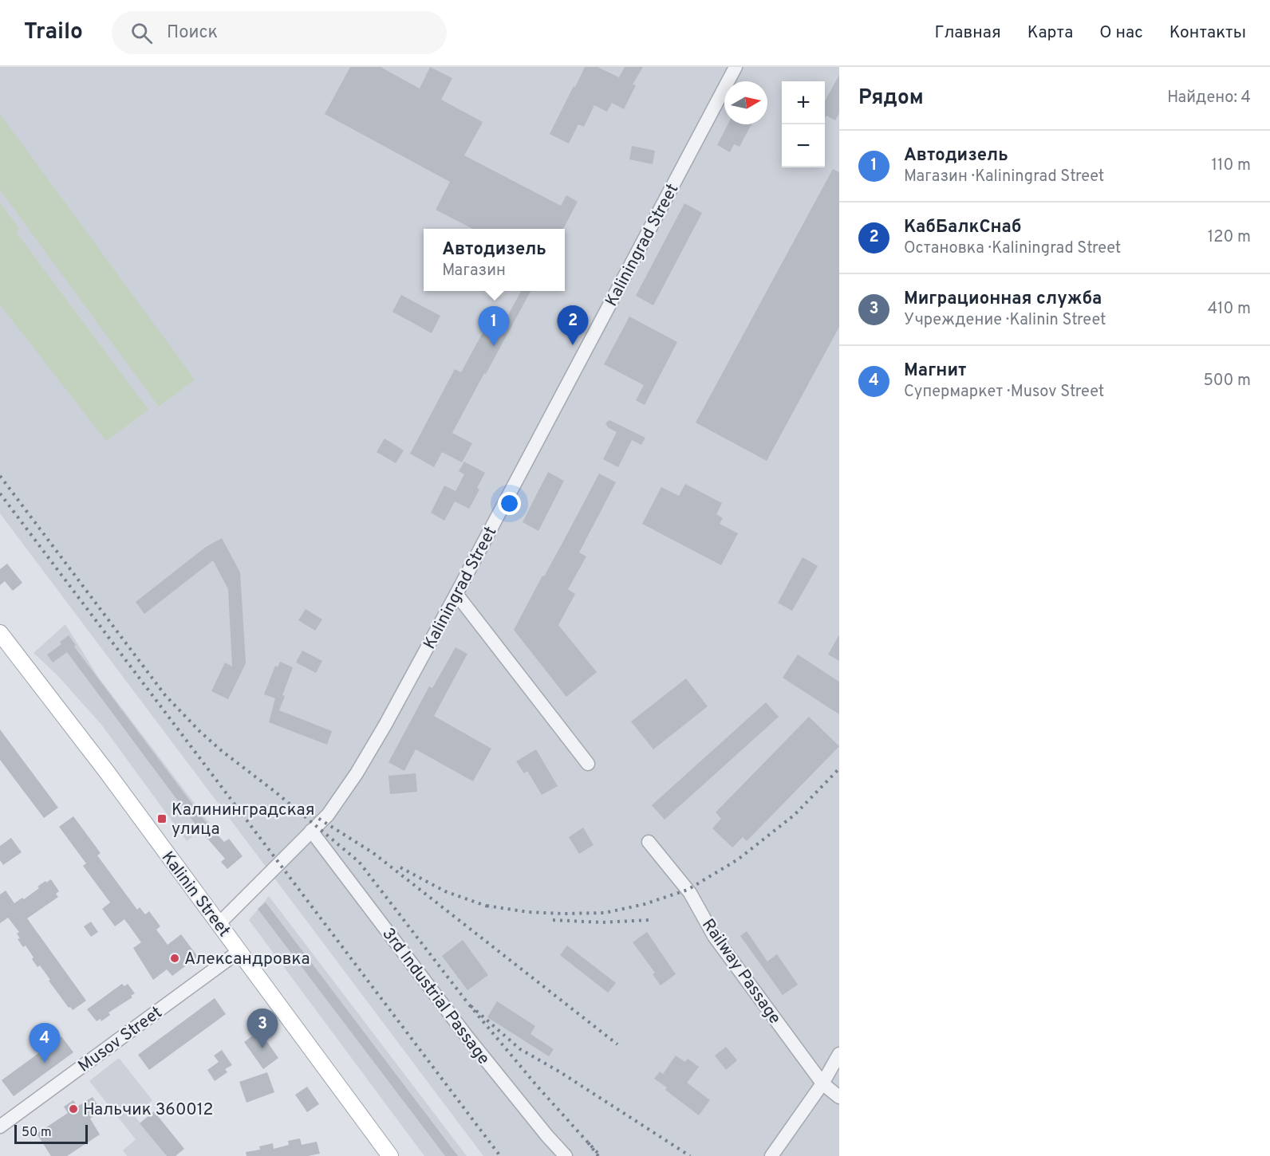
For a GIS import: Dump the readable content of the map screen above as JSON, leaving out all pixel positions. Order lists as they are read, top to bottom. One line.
{"streets":{"main road":["Kalinin Street"],"street":["Kaliningrad Street","Railway Passage","3rd Industrial Passage","Musov Street"]},"crossings":[["Kaliningrad Street","Kalinin Street"],["Kaliningrad Street","3rd Industrial Passage"],["Kalinin Street","Musov Street"]],"places":{"transit":["Калининградская улица"],"other":["Александровка","Нальчик 360012"]},"scale_bar":"50 m","north":"right","page":{"header":"Trailo","search":"Поиск","nav":["Главная","Карта","О нас","Контакты"],"heading":["Рядом","Найдено: 4"],"map_buttons":["+","−"],"list":[{"mark":"1","name":"Автодизель","note":"Магазин · Kaliningrad Street","value":"110 m"},{"mark":"2","name":"КабБалкСнаб","note":"Остановка · Kaliningrad Street","value":"120 m"},{"mark":"3","name":"Миграционная служба","note":"Учреждение · Kalinin Street","value":"410 m"},{"mark":"4","name":"Магнит","note":"Супермаркет · Musov Street","value":"500 m"}],"popup":["Автодизель","Магазин"],"pins":["2","1","3","4"],"scale":"50 m"}}
